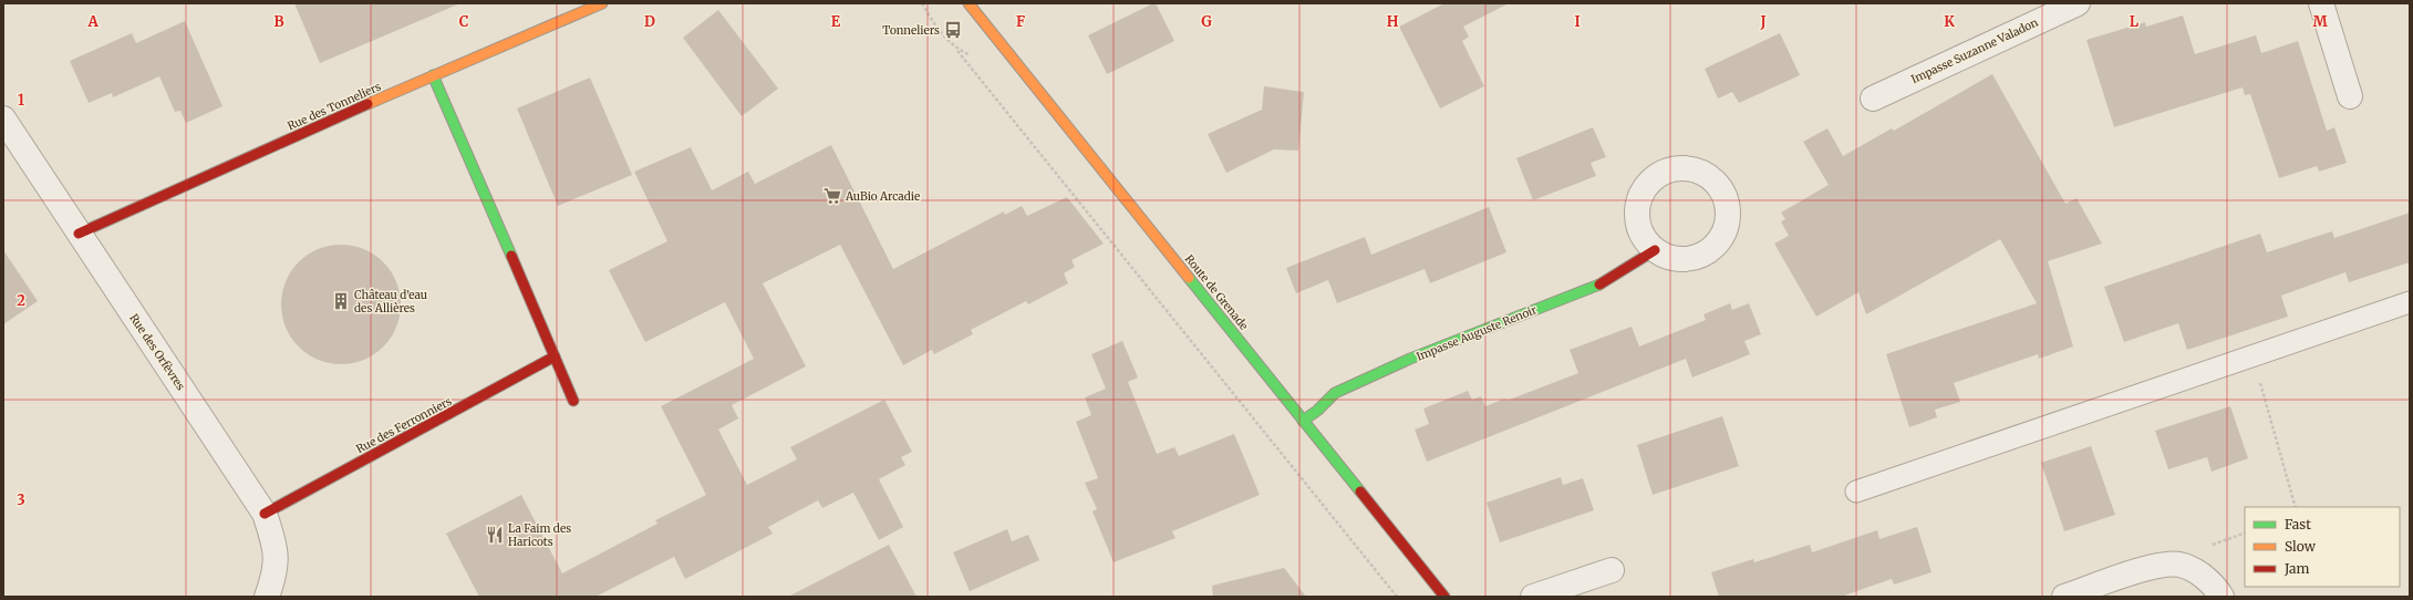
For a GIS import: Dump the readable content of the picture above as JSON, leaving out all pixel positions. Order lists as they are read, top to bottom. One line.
{"streets":{"street":["Impasse Suzanne Valadon","Rue des Tonneliers","Route de Grenade","Impasse Auguste Renoir","Rue des Orfèvres","Rue des Ferronniers"]},"crossings":[["Rue des Tonneliers","Rue des Orfèvres"],["Route de Grenade","Impasse Auguste Renoir"],["Rue des Orfèvres","Rue des Ferronniers"]],"places":{"bus stop":["Tonneliers"],"supermarket":["AuBio Arcadie"],"building":["Château d’eau des Allières"],"restaurant":["La Faim des Haricots"]},"legend":["Fast","Slow","Jam"],"grid":{"columns":["A","B","C","D","E","F","G","H","I","J","K","L","M"],"rows":["1","2","3"]}}
